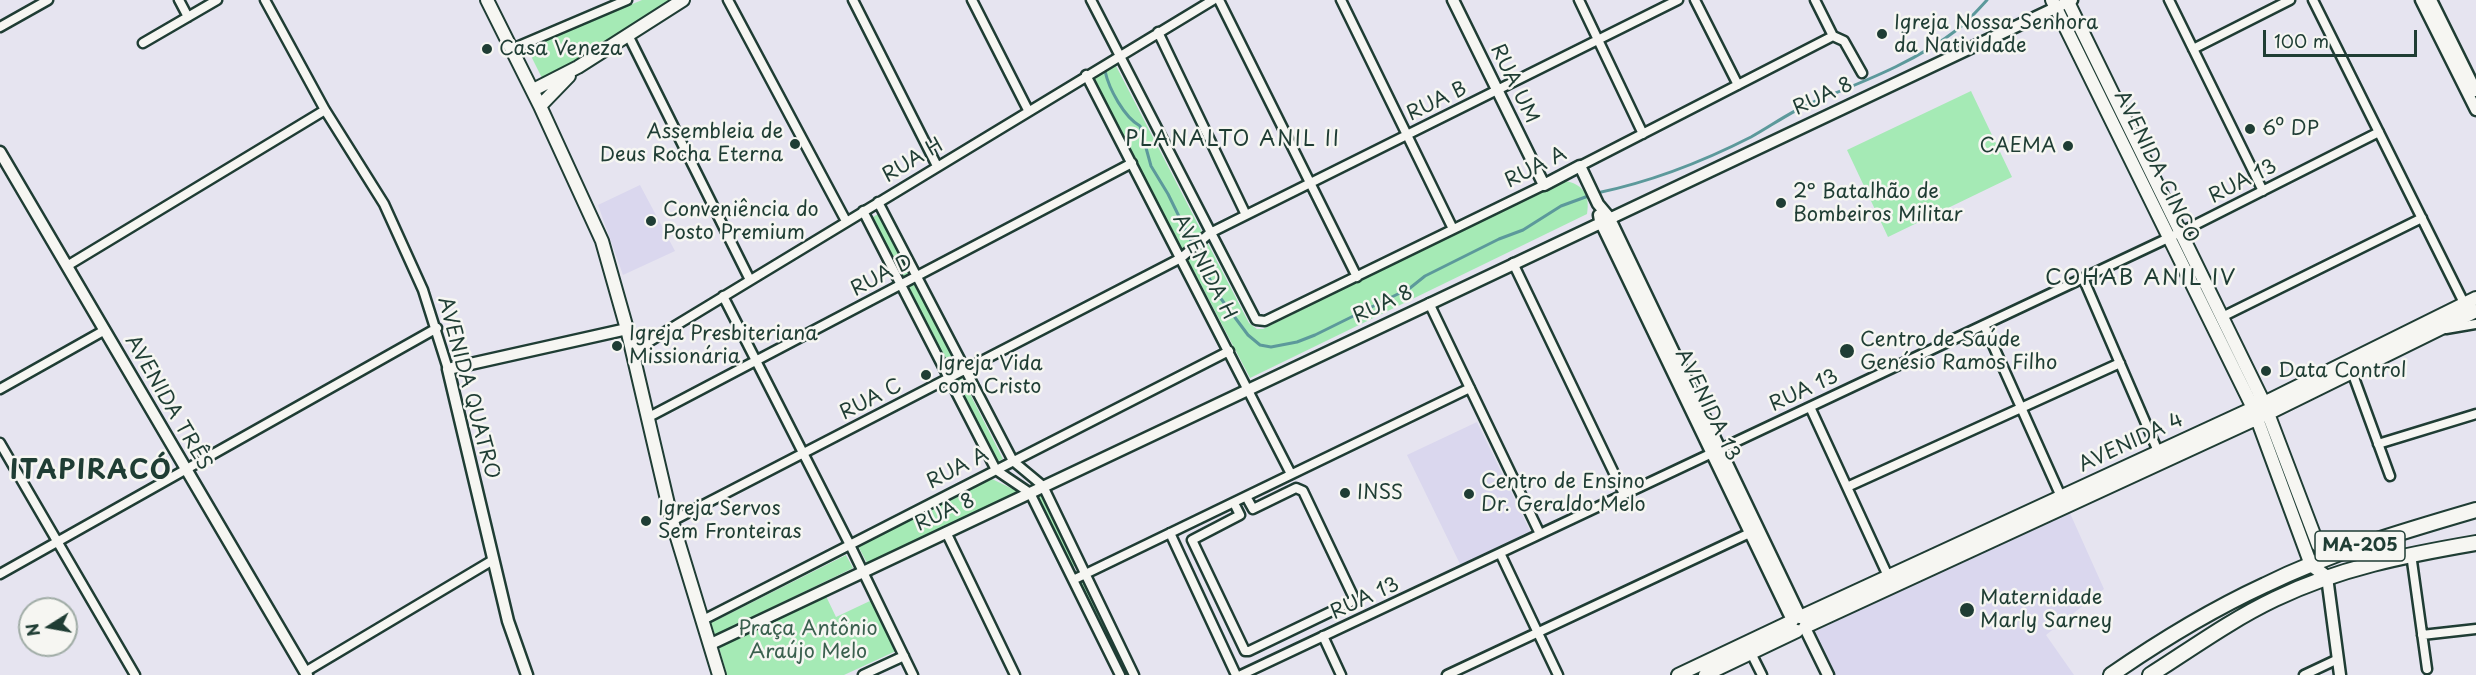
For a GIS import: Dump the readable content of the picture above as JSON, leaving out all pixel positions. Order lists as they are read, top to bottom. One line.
{"streets":{"main road":["AVENIDA CINCO","AVENIDA 4","MA-205"],"street":["RUA UM","RUA 8","RUA B","RUA H","RUA A","RUA 13","AVENIDA H","RUA D","AVENIDA QUATRO","RUA C","AVENIDA TRÊS","AVENIDA 13"]},"crossings":[["RUA UM","RUA B"],["RUA UM","RUA A"],["RUA 8","AVENIDA CINCO"],["RUA 8","AVENIDA H"],["RUA 8","AVENIDA 13"],["RUA B","RUA A"],["RUA B","RUA C"],["RUA H","AVENIDA H"],["AVENIDA CINCO","RUA 13"],["AVENIDA CINCO","AVENIDA 4"],["AVENIDA CINCO","MA-205"],["RUA A","AVENIDA H"],["RUA A","AVENIDA 13"],["RUA 13","AVENIDA 13"],["AVENIDA H","RUA D"],["AVENIDA H","RUA C"],["AVENIDA QUATRO","AVENIDA TRÊS"],["AVENIDA 13","AVENIDA 4"]],"districts":["PLANALTO ANIL II","COHAB ANIL IV","ITAPIRACÓ"],"parks":["Praça Antônio Araújo Melo"],"places":["Igreja Nossa Senhora da Natividade","Casa Veneza","6º DP","Assembleia de Deus Rocha Eterna","CAEMA","2° Batalhão de Bombeiros Militar","Conveniência do Posto Premium","Igreja Presbiteriana Missionária","Centro de Saúde Genésio Ramos Filho","Data Control","Igreja Vida com Cristo","INSS","Centro de Ensino Dr. Geraldo Melo","Igreja Servos Sem Fronteiras","Maternidade Marly Sarney"],"scale_bar":"100 m","north":"left"}
